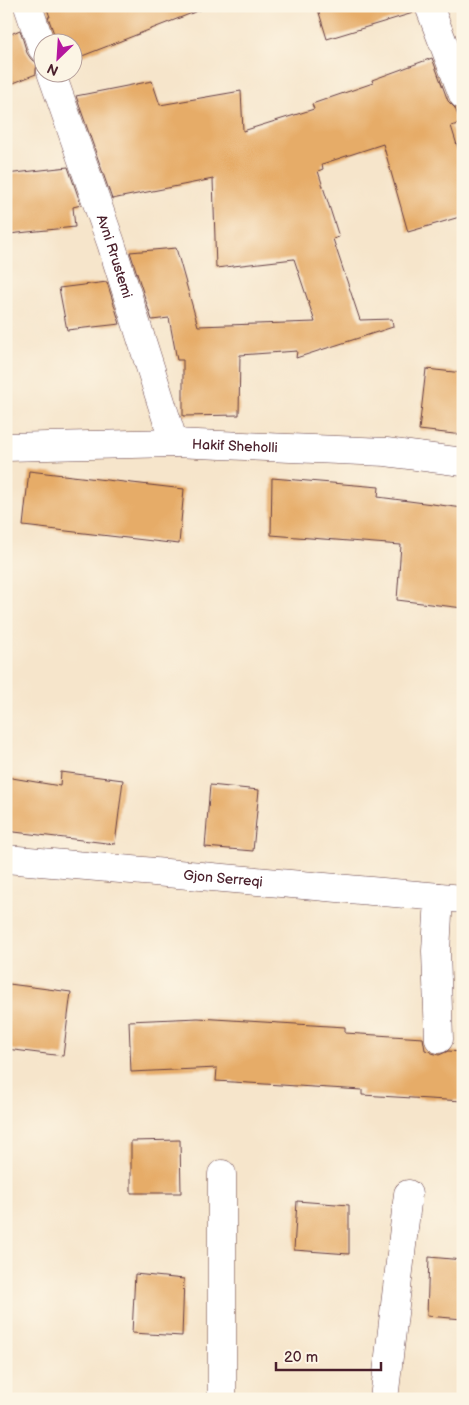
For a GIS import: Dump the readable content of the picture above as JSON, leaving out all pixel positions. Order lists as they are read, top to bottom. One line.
{"streets":{"street":["Avni Rrustemi","Hakif Sheholli","Gjon Serreqi"]},"crossings":[["Avni Rrustemi","Hakif Sheholli"]],"scale_bar":"20 m","north":"bottom left"}
